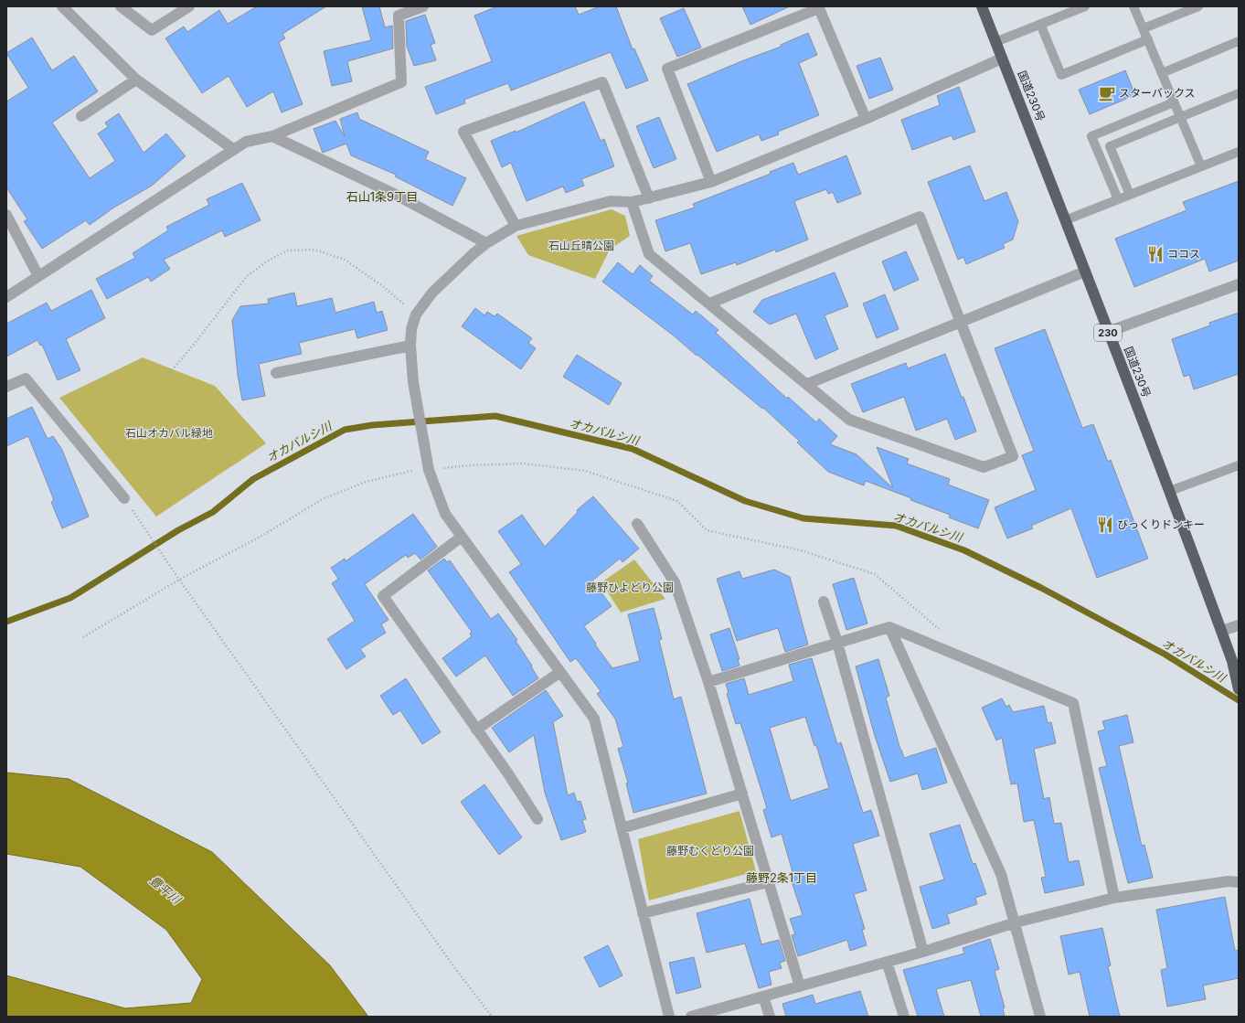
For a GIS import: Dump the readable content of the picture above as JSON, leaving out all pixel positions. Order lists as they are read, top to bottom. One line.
{"streets":{"highway":["国道230号","230"]},"districts":["石山1条9丁目","藤野2条1丁目"],"water":["オカバルシ川","豊平川"],"parks":["石山丘晴公園","石山オカバル緑地","藤野ひよどり公園","藤野むくどり公園"],"places":{"cafe":["スターバックス"],"restaurant":["ココス","びっくりドンキー"]}}
